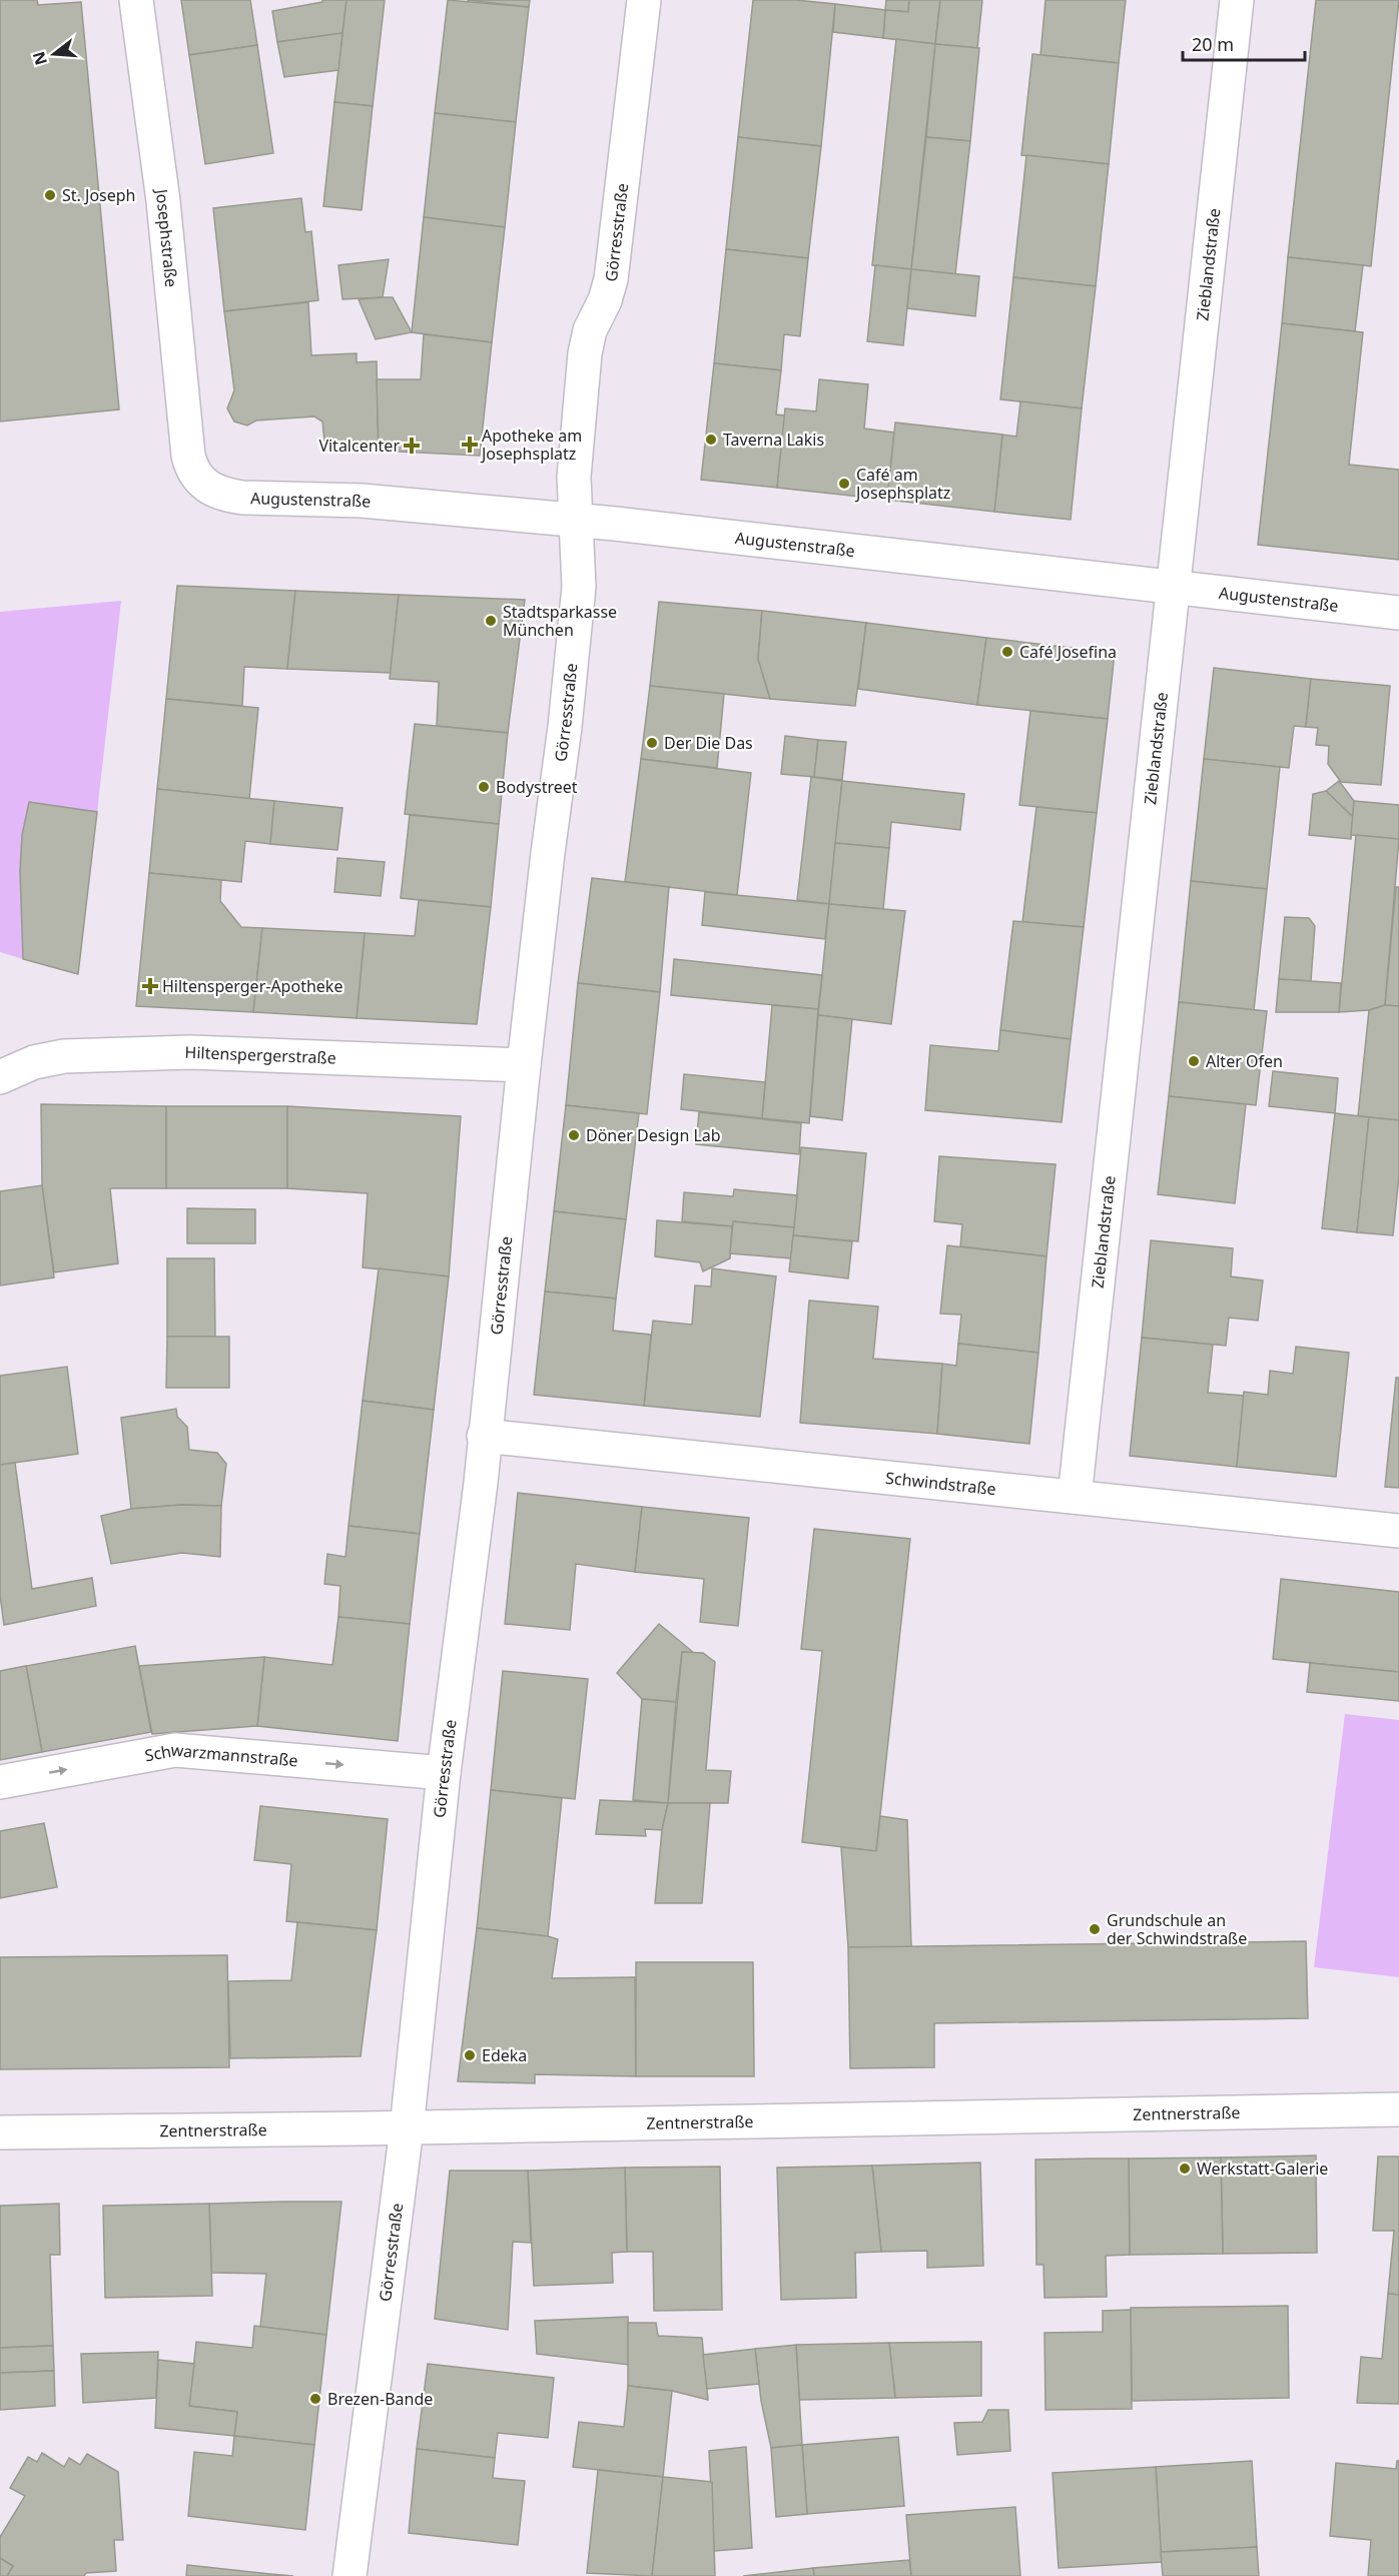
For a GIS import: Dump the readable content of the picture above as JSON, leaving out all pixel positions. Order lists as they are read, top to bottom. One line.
{"streets":{"street":["Görresstraße","Josephstraße","Zieblandstraße","Augustenstraße","Hiltenspergerstraße","Schwindstraße","Schwarzmannstraße","Zentnerstraße"]},"crossings":[["Görresstraße","Augustenstraße"],["Görresstraße","Hiltenspergerstraße"],["Görresstraße","Schwindstraße"],["Görresstraße","Schwarzmannstraße"],["Görresstraße","Zentnerstraße"],["Josephstraße","Augustenstraße"],["Zieblandstraße","Augustenstraße"],["Zieblandstraße","Schwindstraße"]],"one_way":["Schwarzmannstraße"],"places":{"other":["St. Joseph","Taverna Lakis","Café am Josephsplatz","Stadtsparkasse München","Café Josefina","Der Die Das","Bodystreet","Alter Ofen","Döner Design Lab","Grundschule an der Schwindstraße","Edeka","Werkstatt-Galerie","Brezen-Bande"],"health":["Apotheke am Josephsplatz","Vitalcenter","Hiltensperger-Apotheke"]},"scale_bar":"20 m","north":"left"}
